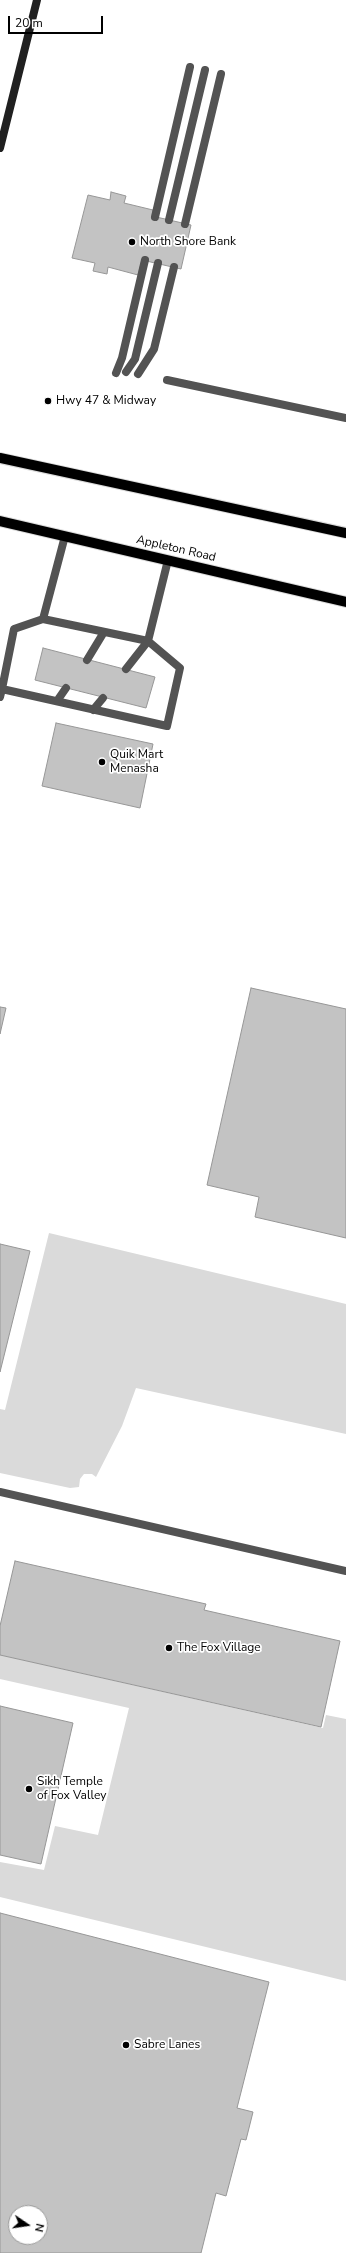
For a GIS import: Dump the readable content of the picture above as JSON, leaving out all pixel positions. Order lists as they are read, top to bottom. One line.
{"streets":{"main road":["Appleton Road"]},"places":["North Shore Bank","Hwy 47 & Midway","Quik Mart Menasha","The Fox Village","Sikh Temple of Fox Valley","Sabre Lanes"],"scale_bar":"20 m","north":"right"}
